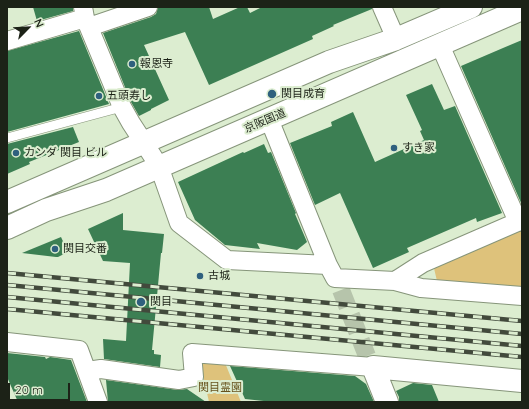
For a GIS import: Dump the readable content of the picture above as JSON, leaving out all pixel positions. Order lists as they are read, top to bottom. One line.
{"streets":{"main road":["京阪国道"]},"parks":["関目霊園"],"places":["報恩寺","関目成育","五頭寿し","すき家","カンダ 関目 ビル","関目交番","古城","関目"],"scale_bar":"20 m","north":"top right"}
